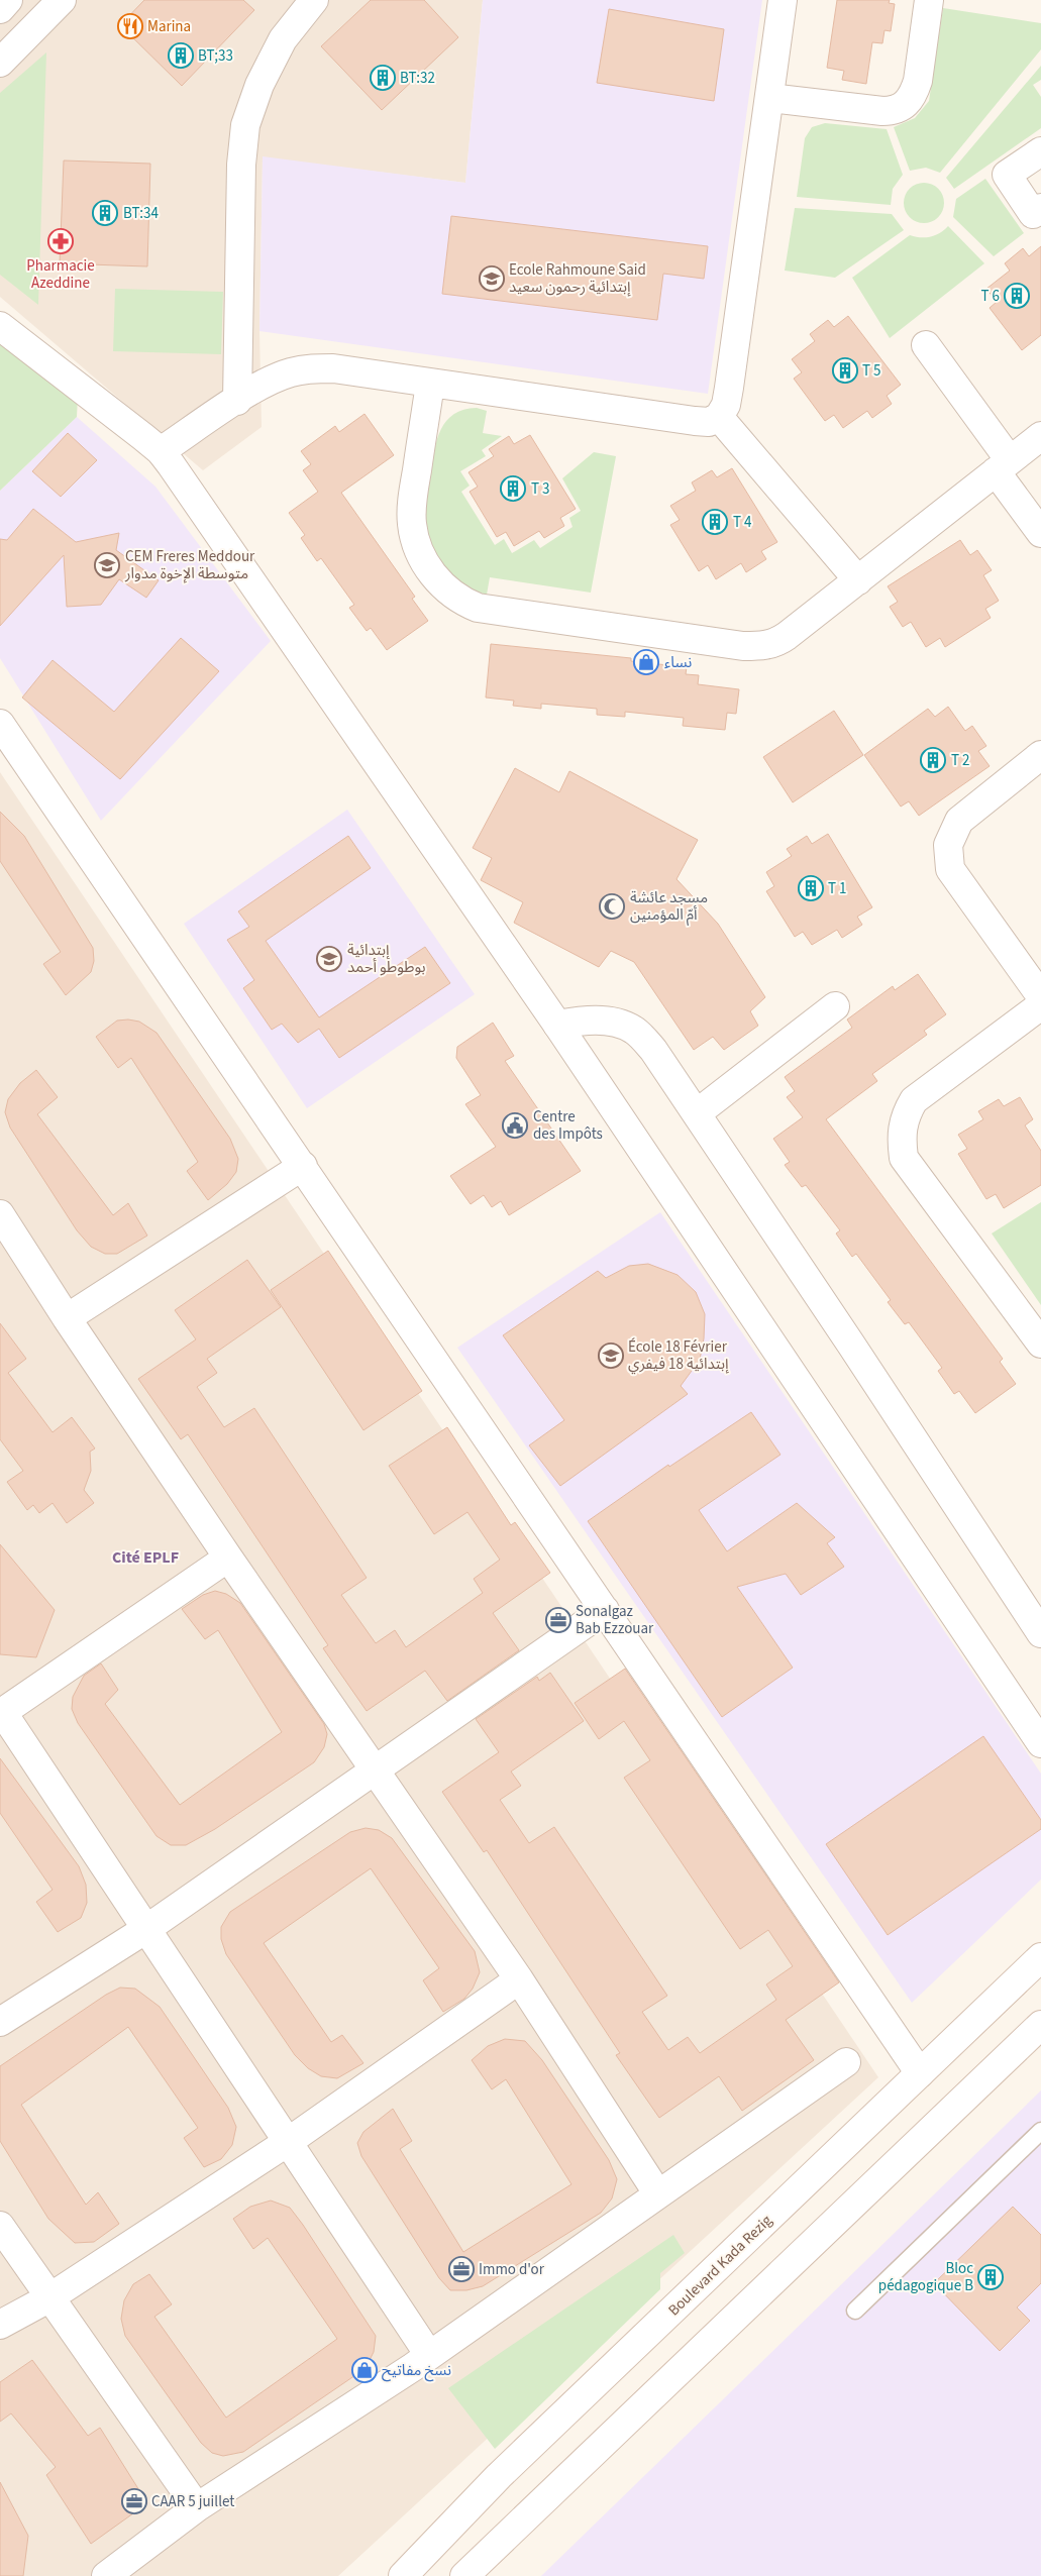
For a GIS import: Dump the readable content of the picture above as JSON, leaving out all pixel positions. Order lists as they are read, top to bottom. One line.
{"streets":{"street":["Boulevard Kada Rezig"]},"districts":["Cité EPLF"],"places":{"restaurant":["Marina"],"building":["BT;33","BT:32","BT:34","T 6","T 5","T 3","T 4","T 2","T 1","Bloc pédagogique B"],"pharmacy":["Pharmacie Azeddine"],"school or university":["Ecole Rahmoune Said إبتدائية رحمون سعيد","CEM Freres Meddour متوسطة الإخوة مدوار","إبتدائية بوطوطو أحمد","École 18 Février إبتدائية 18 فيفري"],"shop":["نساء","نسخ مفاتيح"],"mosque":["مسجد عائشة أمّ المؤمنين"],"public building":["Centre des Impôts"],"office":["Sonalgaz Bab Ezzouar","Immo d'or","CAAR 5 juillet"]}}
